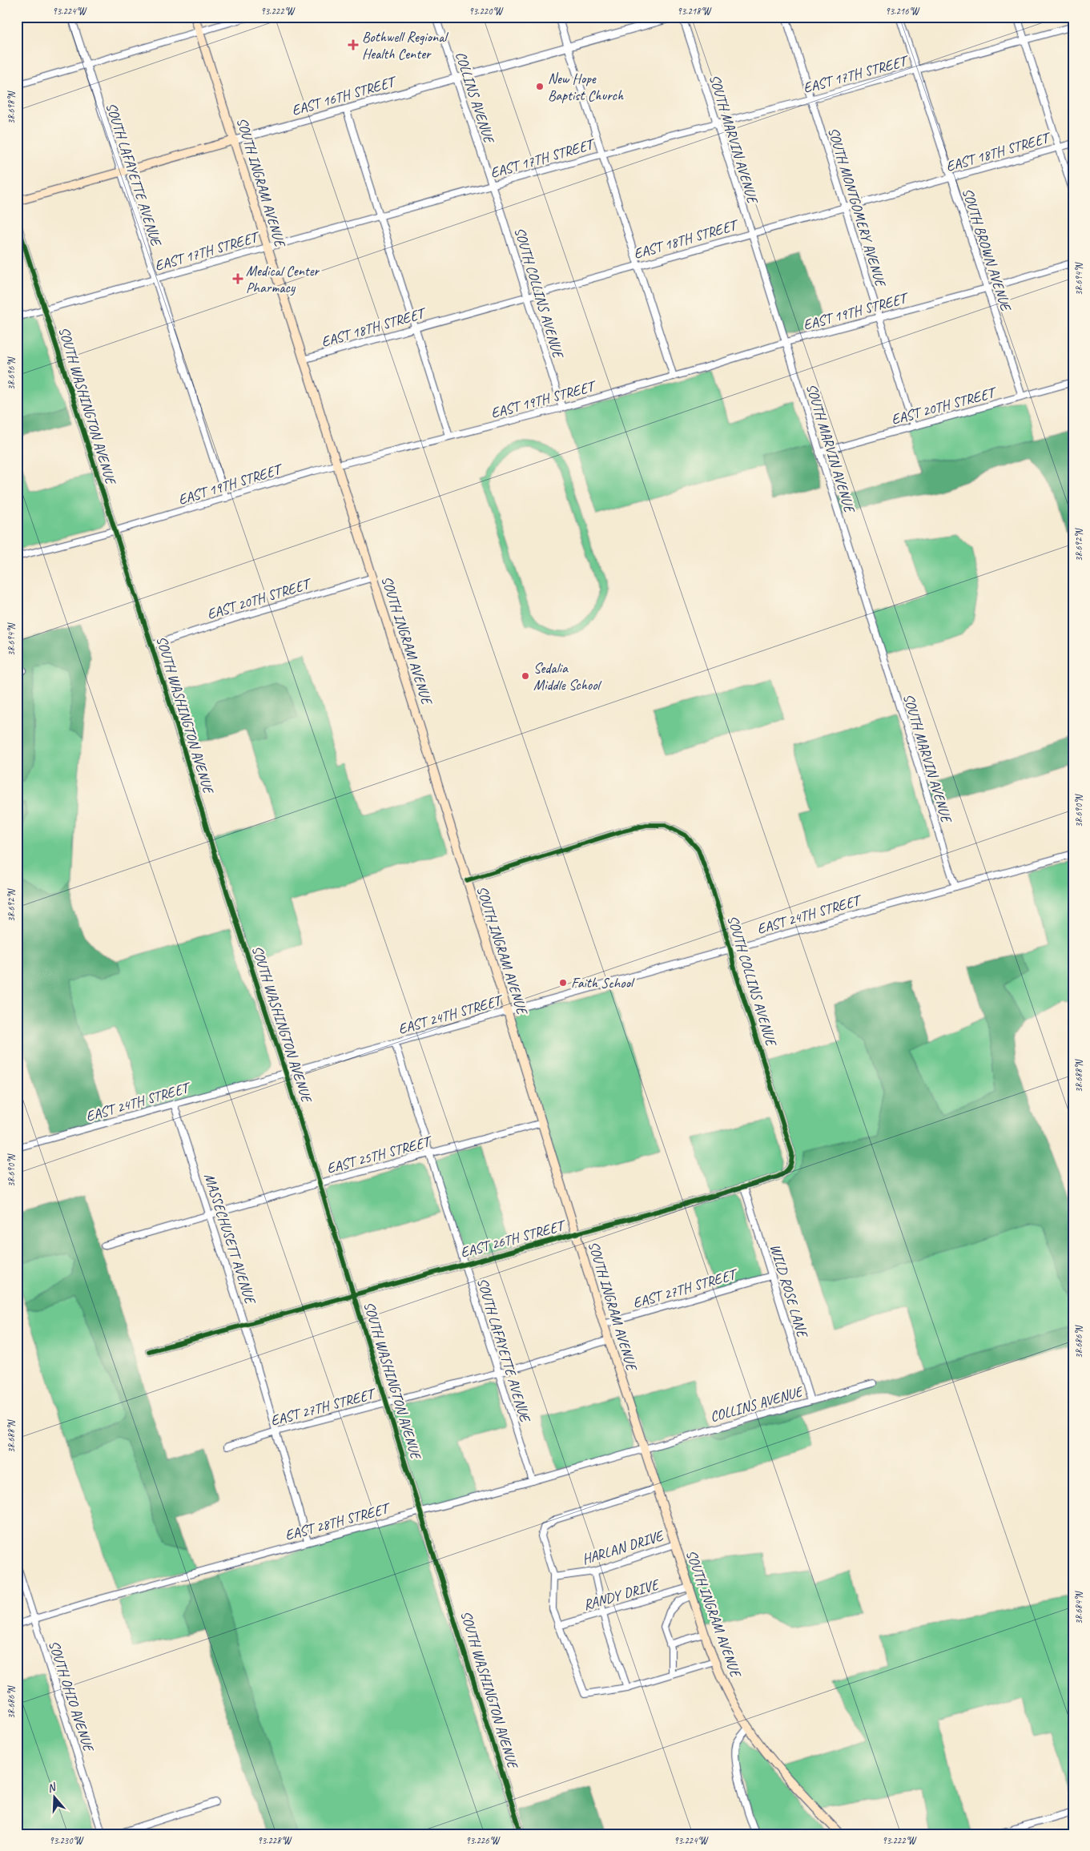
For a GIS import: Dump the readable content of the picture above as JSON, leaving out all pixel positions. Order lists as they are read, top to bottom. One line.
{"streets":{"main road":["EAST 16TH STREET","SOUTH INGRAM AVENUE"],"street":["EAST 17TH STREET","COLLINS AVENUE","SOUTH MARVIN AVENUE","EAST 18TH STREET","SOUTH LAFAYETTE AVENUE","SOUTH MONTGOMERY AVENUE","SOUTH BROWN AVENUE","SOUTH COLLINS AVENUE","EAST 19TH STREET","SOUTH WASHINGTON AVENUE","EAST 20TH STREET","EAST 24TH STREET","EAST 25TH STREET","MASSECHUSETT AVENUE","EAST 26TH STREET","EAST 27TH STREET","WILD ROSE LANE","EAST 28TH STREET","HARLAN DRIVE","RANDY DRIVE","SOUTH OHIO AVENUE"]},"crossings":[["EAST 17TH STREET","COLLINS AVENUE"],["EAST 17TH STREET","SOUTH MARVIN AVENUE"],["EAST 17TH STREET","SOUTH LAFAYETTE AVENUE"],["EAST 17TH STREET","SOUTH INGRAM AVENUE"],["EAST 17TH STREET","SOUTH MONTGOMERY AVENUE"],["EAST 17TH STREET","SOUTH BROWN AVENUE"],["EAST 17TH STREET","SOUTH COLLINS AVENUE"],["EAST 17TH STREET","SOUTH WASHINGTON AVENUE"],["EAST 16TH STREET","COLLINS AVENUE"],["EAST 16TH STREET","SOUTH LAFAYETTE AVENUE"],["EAST 16TH STREET","SOUTH INGRAM AVENUE"],["COLLINS AVENUE","SOUTH INGRAM AVENUE"],["COLLINS AVENUE","SOUTH COLLINS AVENUE"],["COLLINS AVENUE","WILD ROSE LANE"],["COLLINS AVENUE","EAST 28TH STREET"],["SOUTH MARVIN AVENUE","EAST 18TH STREET"],["SOUTH MARVIN AVENUE","EAST 19TH STREET"],["SOUTH MARVIN AVENUE","EAST 20TH STREET"],["SOUTH MARVIN AVENUE","EAST 24TH STREET"],["EAST 18TH STREET","SOUTH INGRAM AVENUE"],["EAST 18TH STREET","SOUTH MONTGOMERY AVENUE"],["EAST 18TH STREET","SOUTH BROWN AVENUE"],["EAST 18TH STREET","SOUTH COLLINS AVENUE"],["SOUTH LAFAYETTE AVENUE","EAST 19TH STREET"],["SOUTH LAFAYETTE AVENUE","EAST 24TH STREET"],["SOUTH LAFAYETTE AVENUE","EAST 25TH STREET"],["SOUTH LAFAYETTE AVENUE","EAST 26TH STREET"],["SOUTH LAFAYETTE AVENUE","EAST 27TH STREET"],["SOUTH LAFAYETTE AVENUE","EAST 28TH STREET"],["SOUTH INGRAM AVENUE","SOUTH COLLINS AVENUE"],["SOUTH INGRAM AVENUE","EAST 19TH STREET"],["SOUTH INGRAM AVENUE","EAST 20TH STREET"],["SOUTH INGRAM AVENUE","EAST 24TH STREET"],["SOUTH INGRAM AVENUE","EAST 25TH STREET"],["SOUTH INGRAM AVENUE","EAST 26TH STREET"],["SOUTH INGRAM AVENUE","EAST 27TH STREET"],["SOUTH INGRAM AVENUE","EAST 28TH STREET"],["SOUTH INGRAM AVENUE","HARLAN DRIVE"],["SOUTH INGRAM AVENUE","RANDY DRIVE"],["SOUTH MONTGOMERY AVENUE","EAST 19TH STREET"],["SOUTH MONTGOMERY AVENUE","EAST 20TH STREET"],["SOUTH BROWN AVENUE","EAST 19TH STREET"],["SOUTH BROWN AVENUE","EAST 20TH STREET"],["SOUTH COLLINS AVENUE","EAST 19TH STREET"],["SOUTH COLLINS AVENUE","EAST 24TH STREET"],["SOUTH COLLINS AVENUE","EAST 26TH STREET"],["EAST 19TH STREET","SOUTH WASHINGTON AVENUE"],["SOUTH WASHINGTON AVENUE","EAST 20TH STREET"],["SOUTH WASHINGTON AVENUE","EAST 24TH STREET"],["SOUTH WASHINGTON AVENUE","EAST 25TH STREET"],["SOUTH WASHINGTON AVENUE","EAST 26TH STREET"],["SOUTH WASHINGTON AVENUE","EAST 27TH STREET"],["SOUTH WASHINGTON AVENUE","EAST 28TH STREET"],["EAST 24TH STREET","MASSECHUSETT AVENUE"],["EAST 25TH STREET","MASSECHUSETT AVENUE"],["MASSECHUSETT AVENUE","EAST 26TH STREET"],["MASSECHUSETT AVENUE","EAST 27TH STREET"],["MASSECHUSETT AVENUE","EAST 28TH STREET"],["EAST 26TH STREET","WILD ROSE LANE"],["EAST 27TH STREET","WILD ROSE LANE"],["EAST 28TH STREET","SOUTH OHIO AVENUE"]],"places":{"health":["Bothwell Regional Health Center","Medical Center Pharmacy"],"other":["New Hope Baptist Church","Sedalia Middle School","Faith School"]},"north":"top","coordinates":["93.224°W","93.222°W","93.220°W","93.218°W","93.216°W","38.698°N","38.694°N","38.696°N","38.692°N","38.690°N","38.688°N","38.686°N","38.684°N","93.230°W","93.228°W","93.226°W"]}
